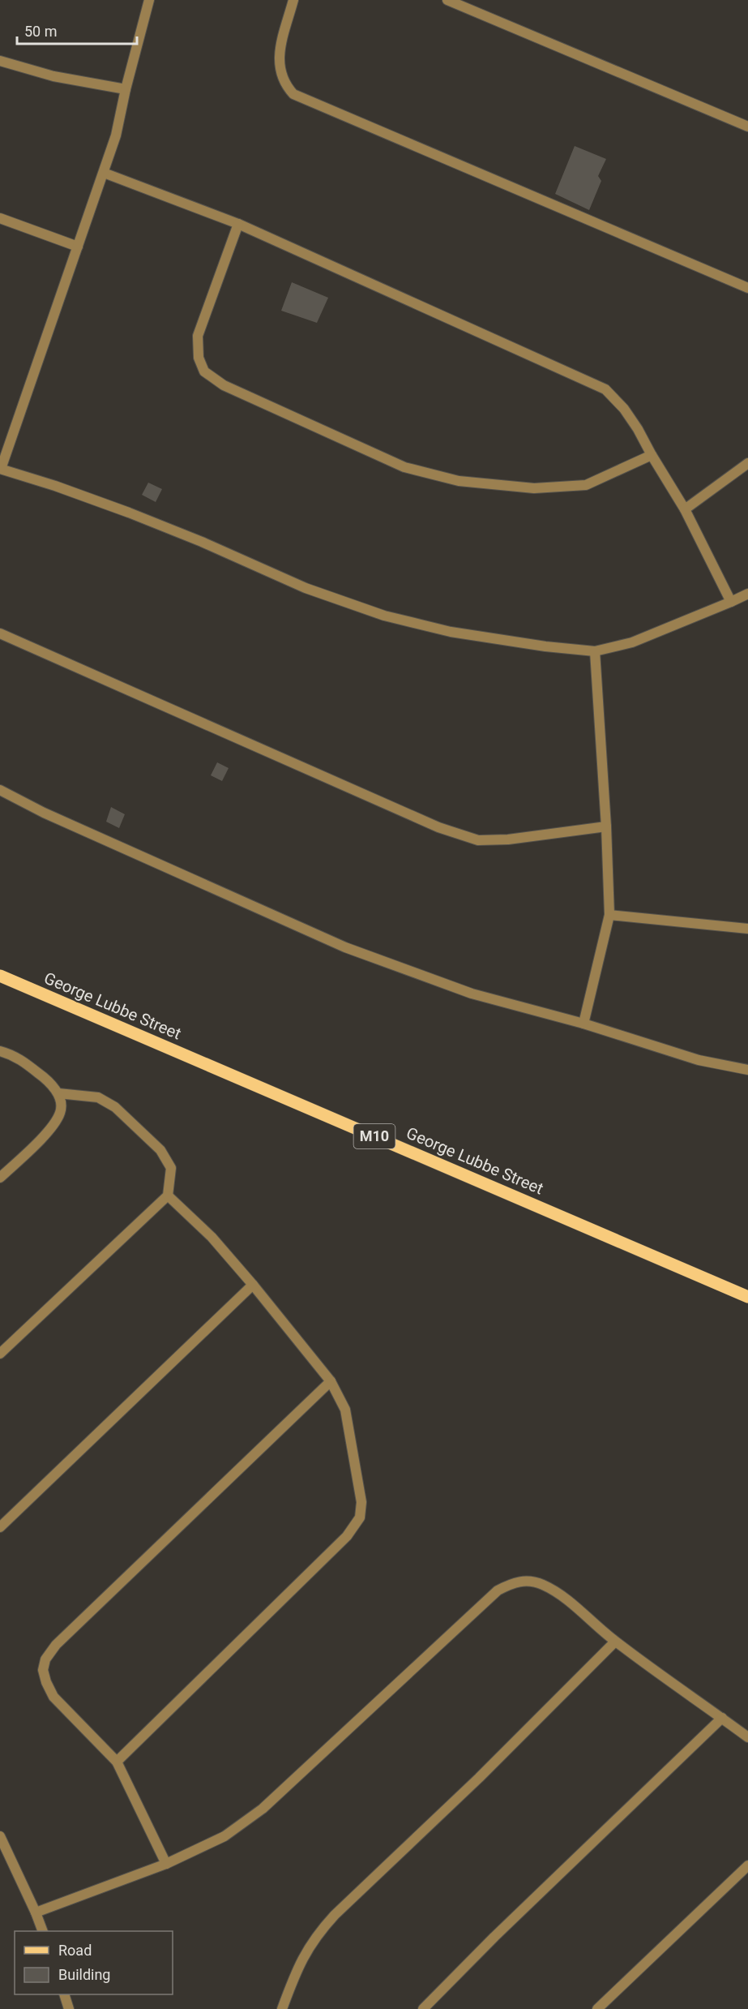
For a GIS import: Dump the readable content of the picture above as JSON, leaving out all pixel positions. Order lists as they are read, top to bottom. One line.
{"streets":{"main road":["George Lubbe Street","M10"]},"legend":["Road","Building"],"scale_bar":"50 m"}
